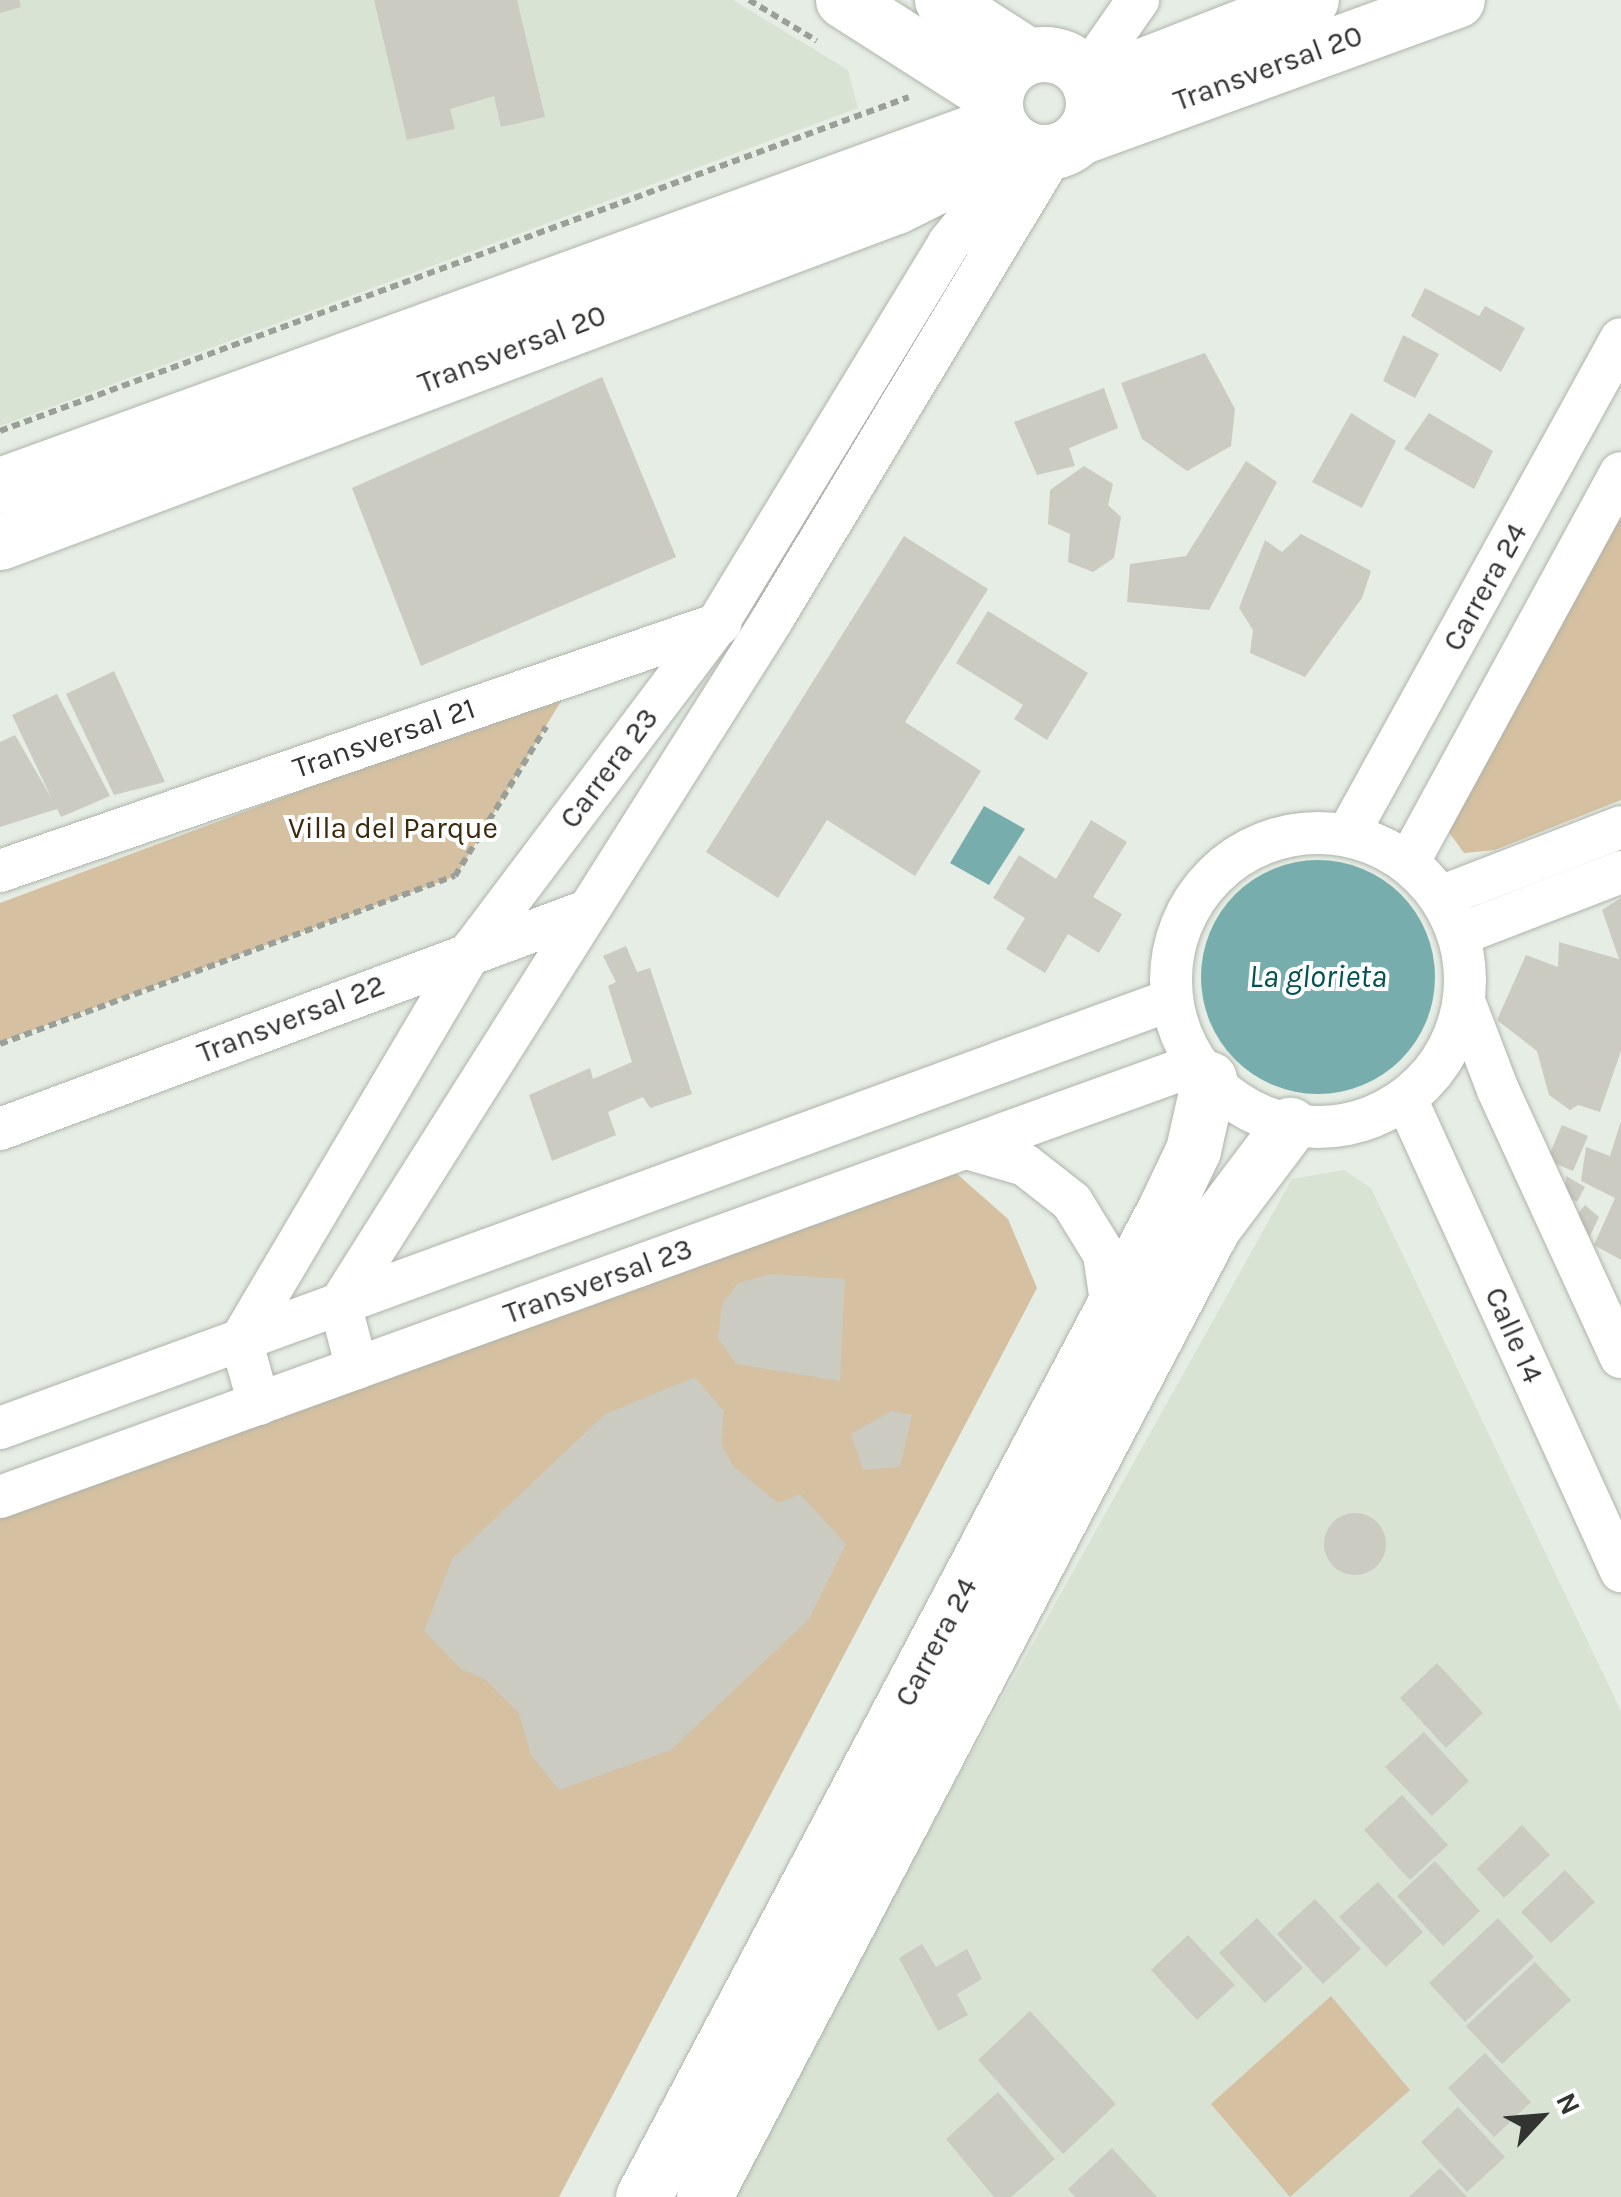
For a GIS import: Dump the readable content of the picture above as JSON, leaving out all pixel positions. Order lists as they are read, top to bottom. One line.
{"streets":{"street":["Transversal 20","Carrera 24","Transversal 21","Carrera 23","Transversal 22","Transversal 23","Calle 14"]},"crossings":[["Transversal 20","Carrera 23"],["Carrera 24","Transversal 23"],["Carrera 24","Calle 14"],["Transversal 21","Carrera 23"],["Carrera 23","Transversal 22"],["Transversal 23","Calle 14"]],"water":["La glorieta"],"parks":["Villa del Parque"],"north":"top right"}
